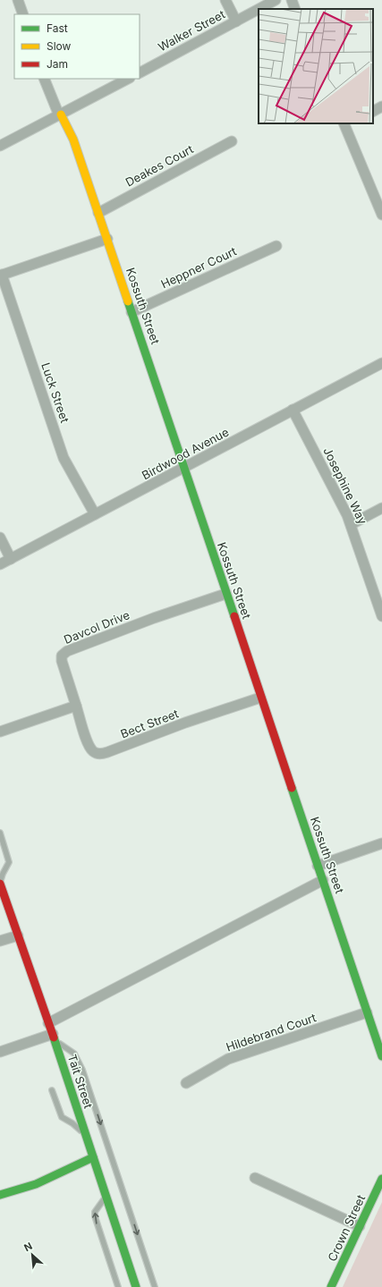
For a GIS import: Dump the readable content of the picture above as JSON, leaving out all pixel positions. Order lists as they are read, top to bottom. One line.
{"streets":{"street":["Walker Street","Deakes Court","Heppner Court","Kossuth Street","Luck Street","Birdwood Avenue","Josephine Way","Davcol Drive","Bect Street","Hildebrand Court","Tait Street","Crown Street"]},"crossings":[["Deakes Court","Kossuth Street"],["Heppner Court","Kossuth Street"],["Kossuth Street","Birdwood Avenue"],["Kossuth Street","Davcol Drive"],["Kossuth Street","Bect Street"],["Kossuth Street","Hildebrand Court"],["Luck Street","Birdwood Avenue"],["Birdwood Avenue","Josephine Way"],["Davcol Drive","Bect Street"]],"legend":["Fast","Slow","Jam"],"north":"top left"}
